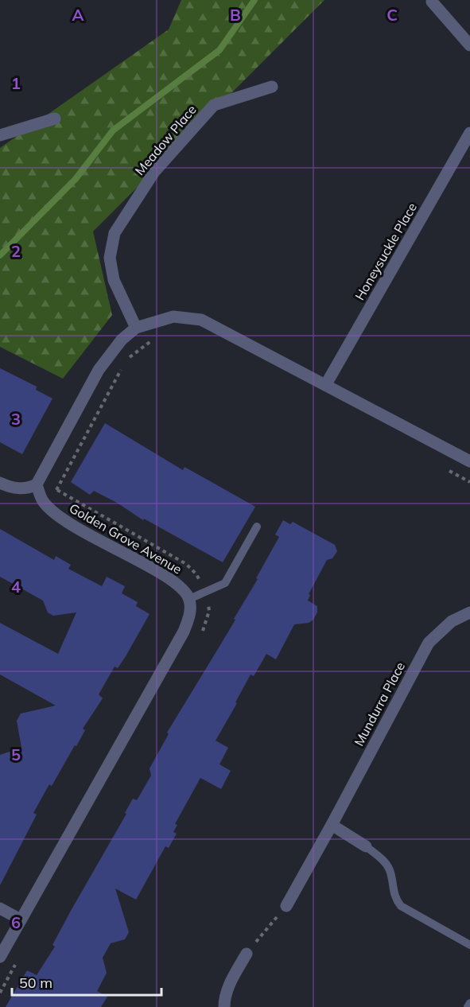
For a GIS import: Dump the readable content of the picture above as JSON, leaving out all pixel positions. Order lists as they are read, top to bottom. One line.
{"streets":{"street":["Meadow Place","Honeysuckle Place","Golden Grove Avenue","Mundurra Place"]},"scale_bar":"50 m","grid":{"columns":["A","B","C"],"rows":["1","2","3","4","5","6"]}}
